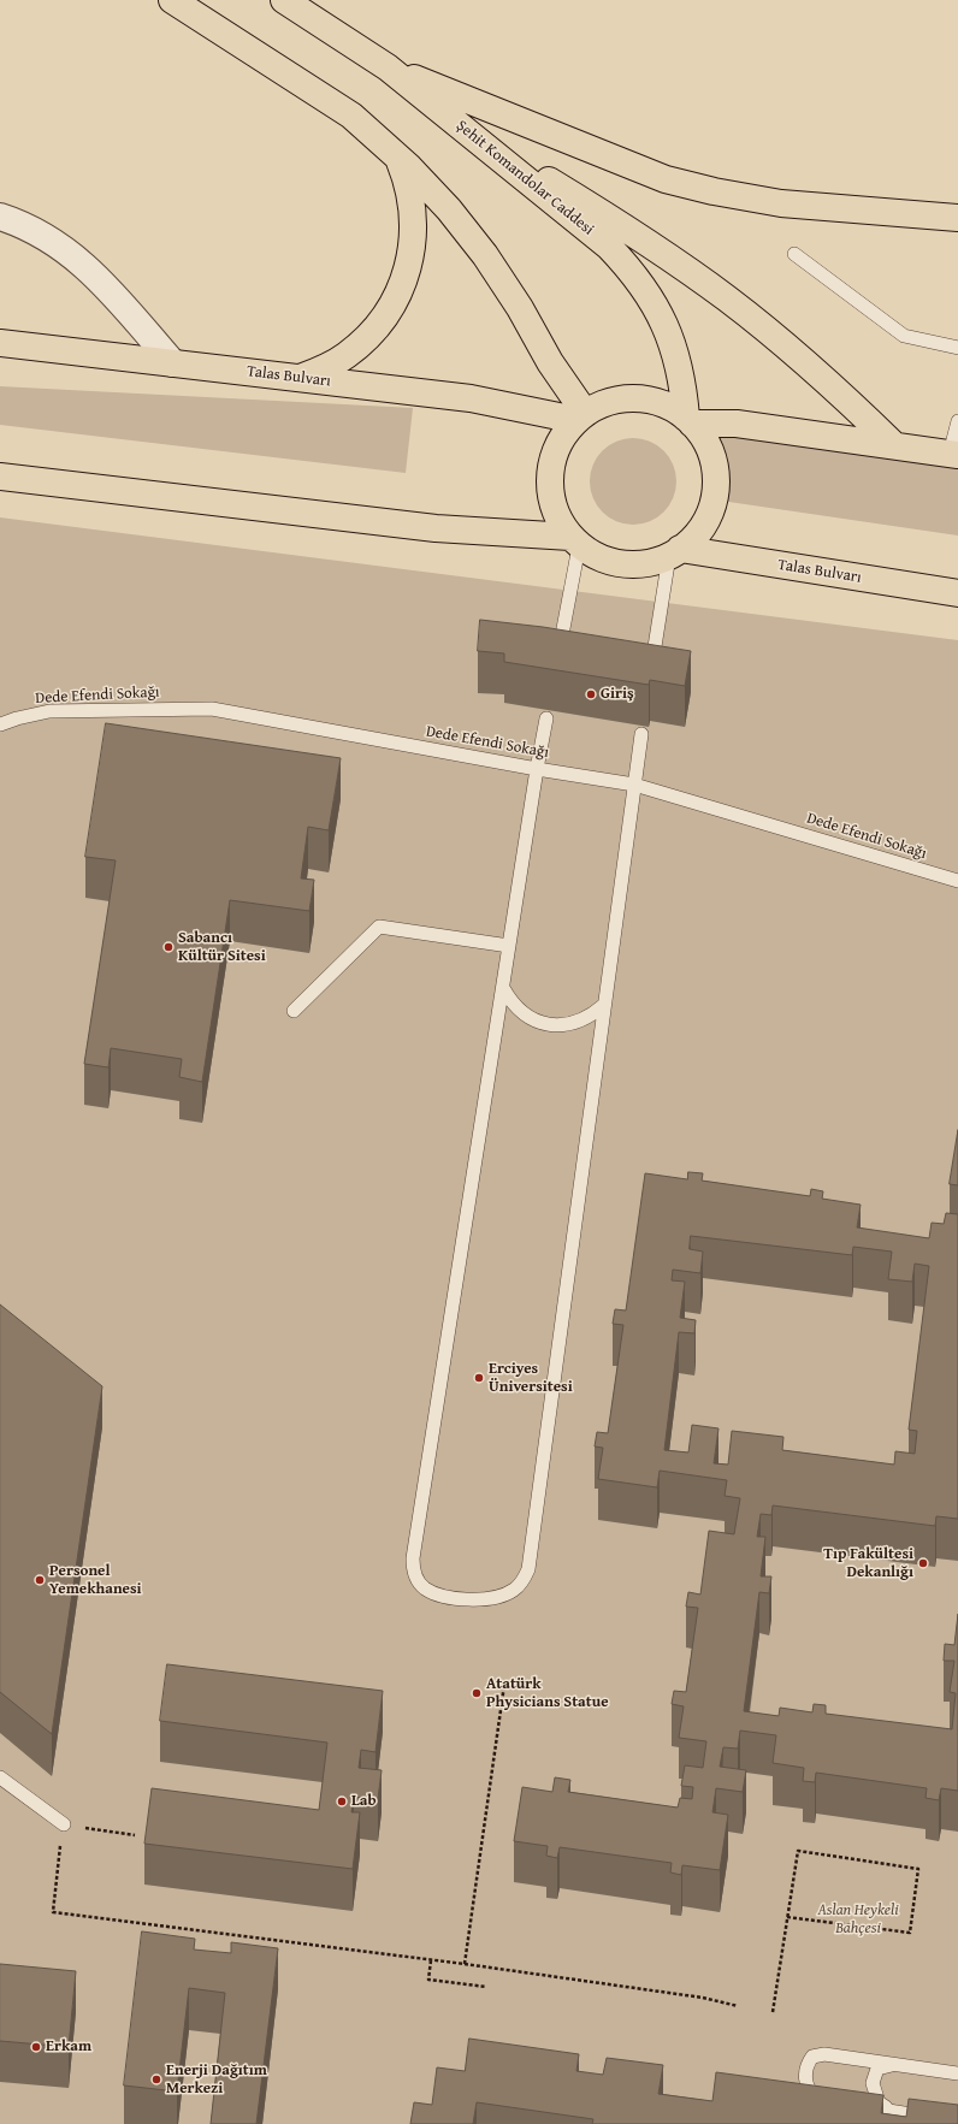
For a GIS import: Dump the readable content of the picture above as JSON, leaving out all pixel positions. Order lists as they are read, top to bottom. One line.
{"streets":{"main road":["Şehit Komandolar Caddesi","Talas Bulvarı"],"lane":["Dede Efendi Sokağı"]},"crossings":[["Şehit Komandolar Caddesi","Talas Bulvarı"]],"parks":["Aslan Heykeli Bahçesi"],"places":["Giriş","Sabancı Kültür Sitesi","Erciyes Üniversitesi","Tıp Fakültesi Dekanlığı","Personel Yemekhanesi","Atatürk Physicians Statue","Lab","Erkam","Enerji Dağıtım Merkezi"]}
